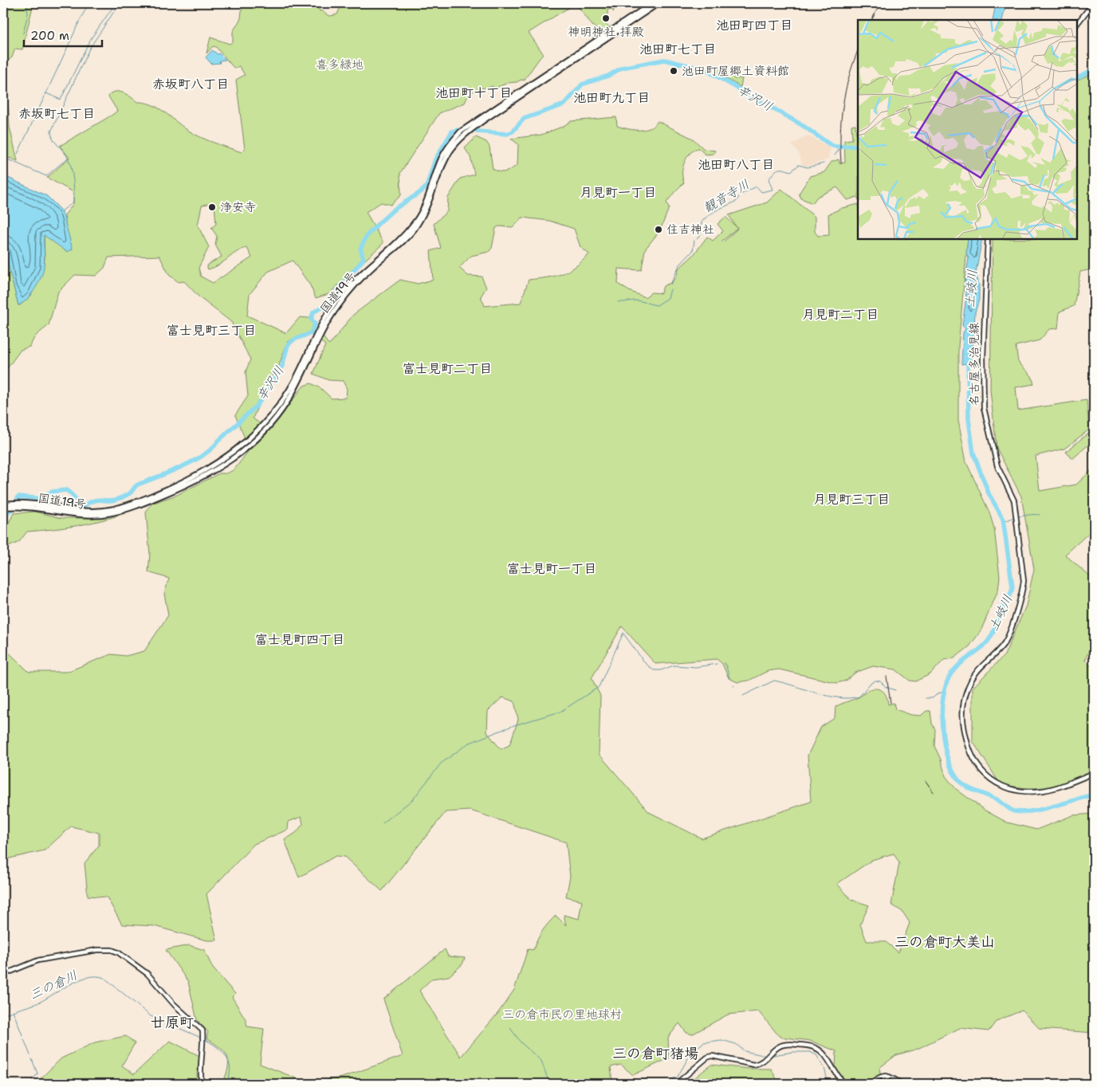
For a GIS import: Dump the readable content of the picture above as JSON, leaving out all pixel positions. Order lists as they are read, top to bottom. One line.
{"streets":{"highway":["国道19号"],"main road":["名古屋多治見線"]},"districts":["池田町四丁目","池田町七丁目","赤坂町八丁目","池田町十丁目","池田町九丁目","赤坂町七丁目","池田町八丁目","月見町一丁目","月見町二丁目","富士見町三丁目","富士見町二丁目","月見町三丁目","富士見町一丁目","富士見町四丁目","三の倉町大美山","廿原町","三の倉町猪場"],"water":["辛沢川","観音寺川","土岐川","三の倉川"],"parks":["喜多緑地","三の倉市民の里地球村"],"places":["神明神社 拝殿","池田町屋郷土資料館","浄安寺","住吉神社"],"scale_bar":"200 m"}
